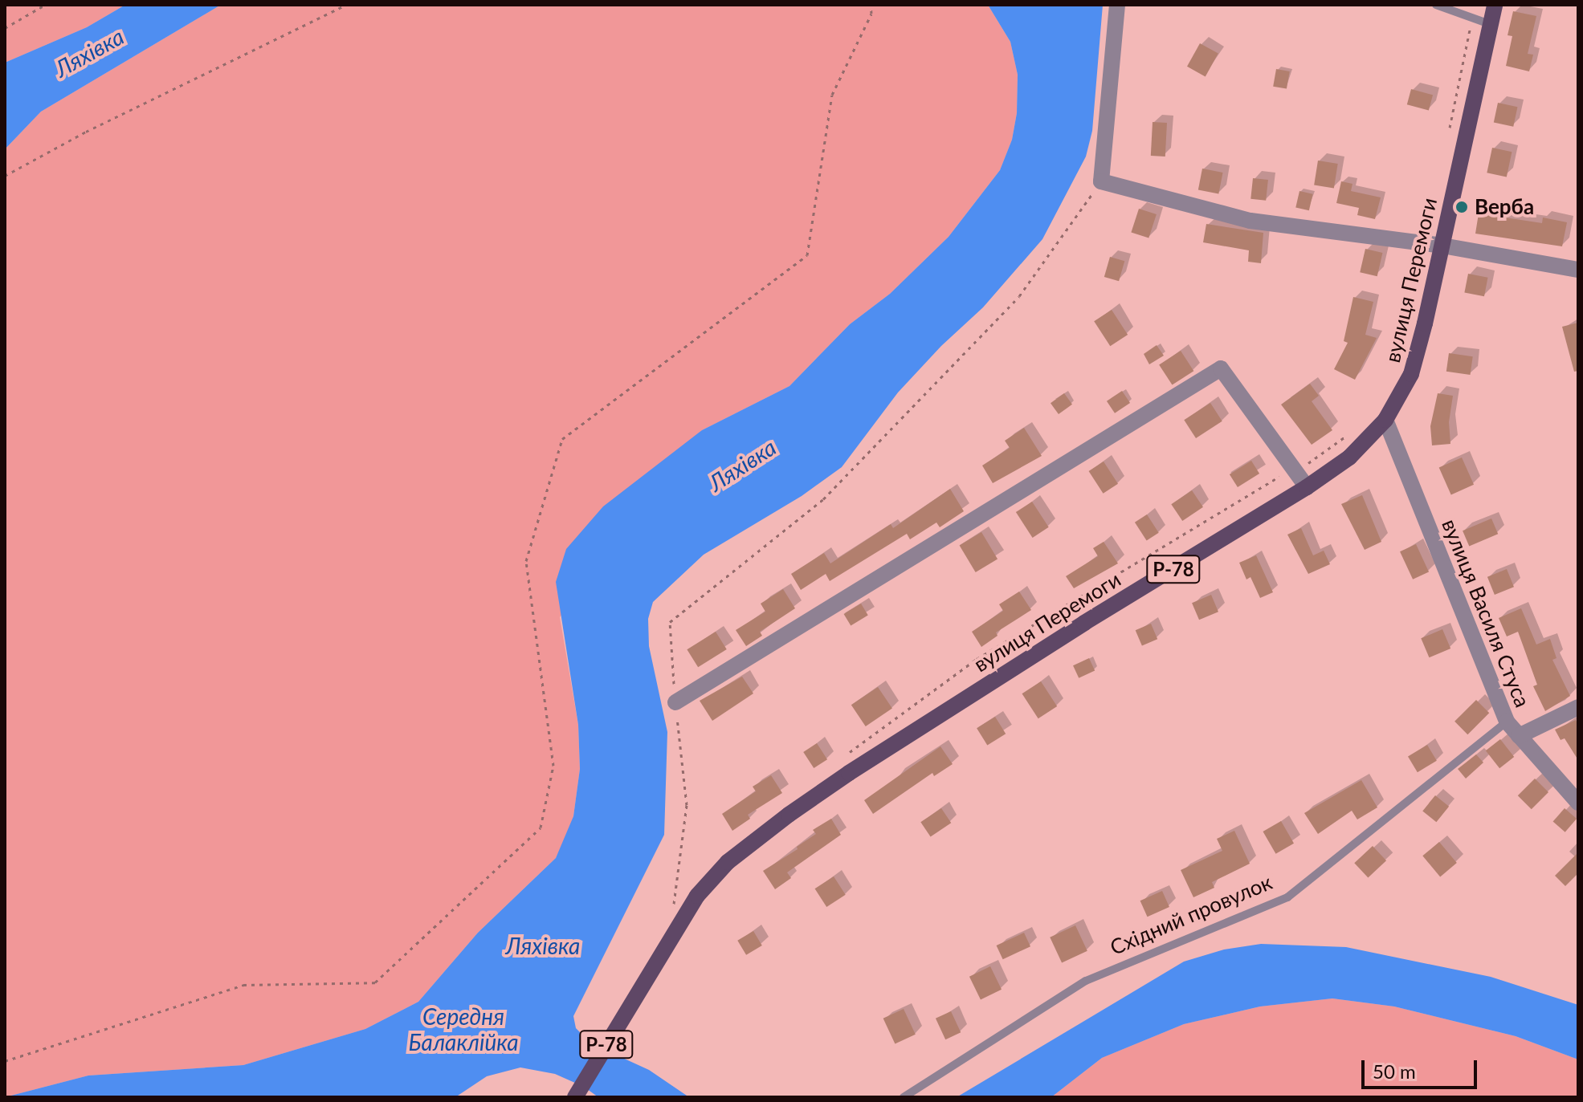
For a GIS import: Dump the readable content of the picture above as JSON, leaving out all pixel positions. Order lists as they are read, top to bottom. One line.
{"streets":{"main road":["вулиця Перемоги","Р-78"],"street":["вулиця Василя Стуса"],"lane":["Східний провулок"]},"crossings":[["вулиця Перемоги","вулиця Василя Стуса"],["вулиця Василя Стуса","Східний провулок"]],"water":["Ляхівка","Середня Балаклійка"],"places":["Верба"],"scale_bar":"50 m"}
